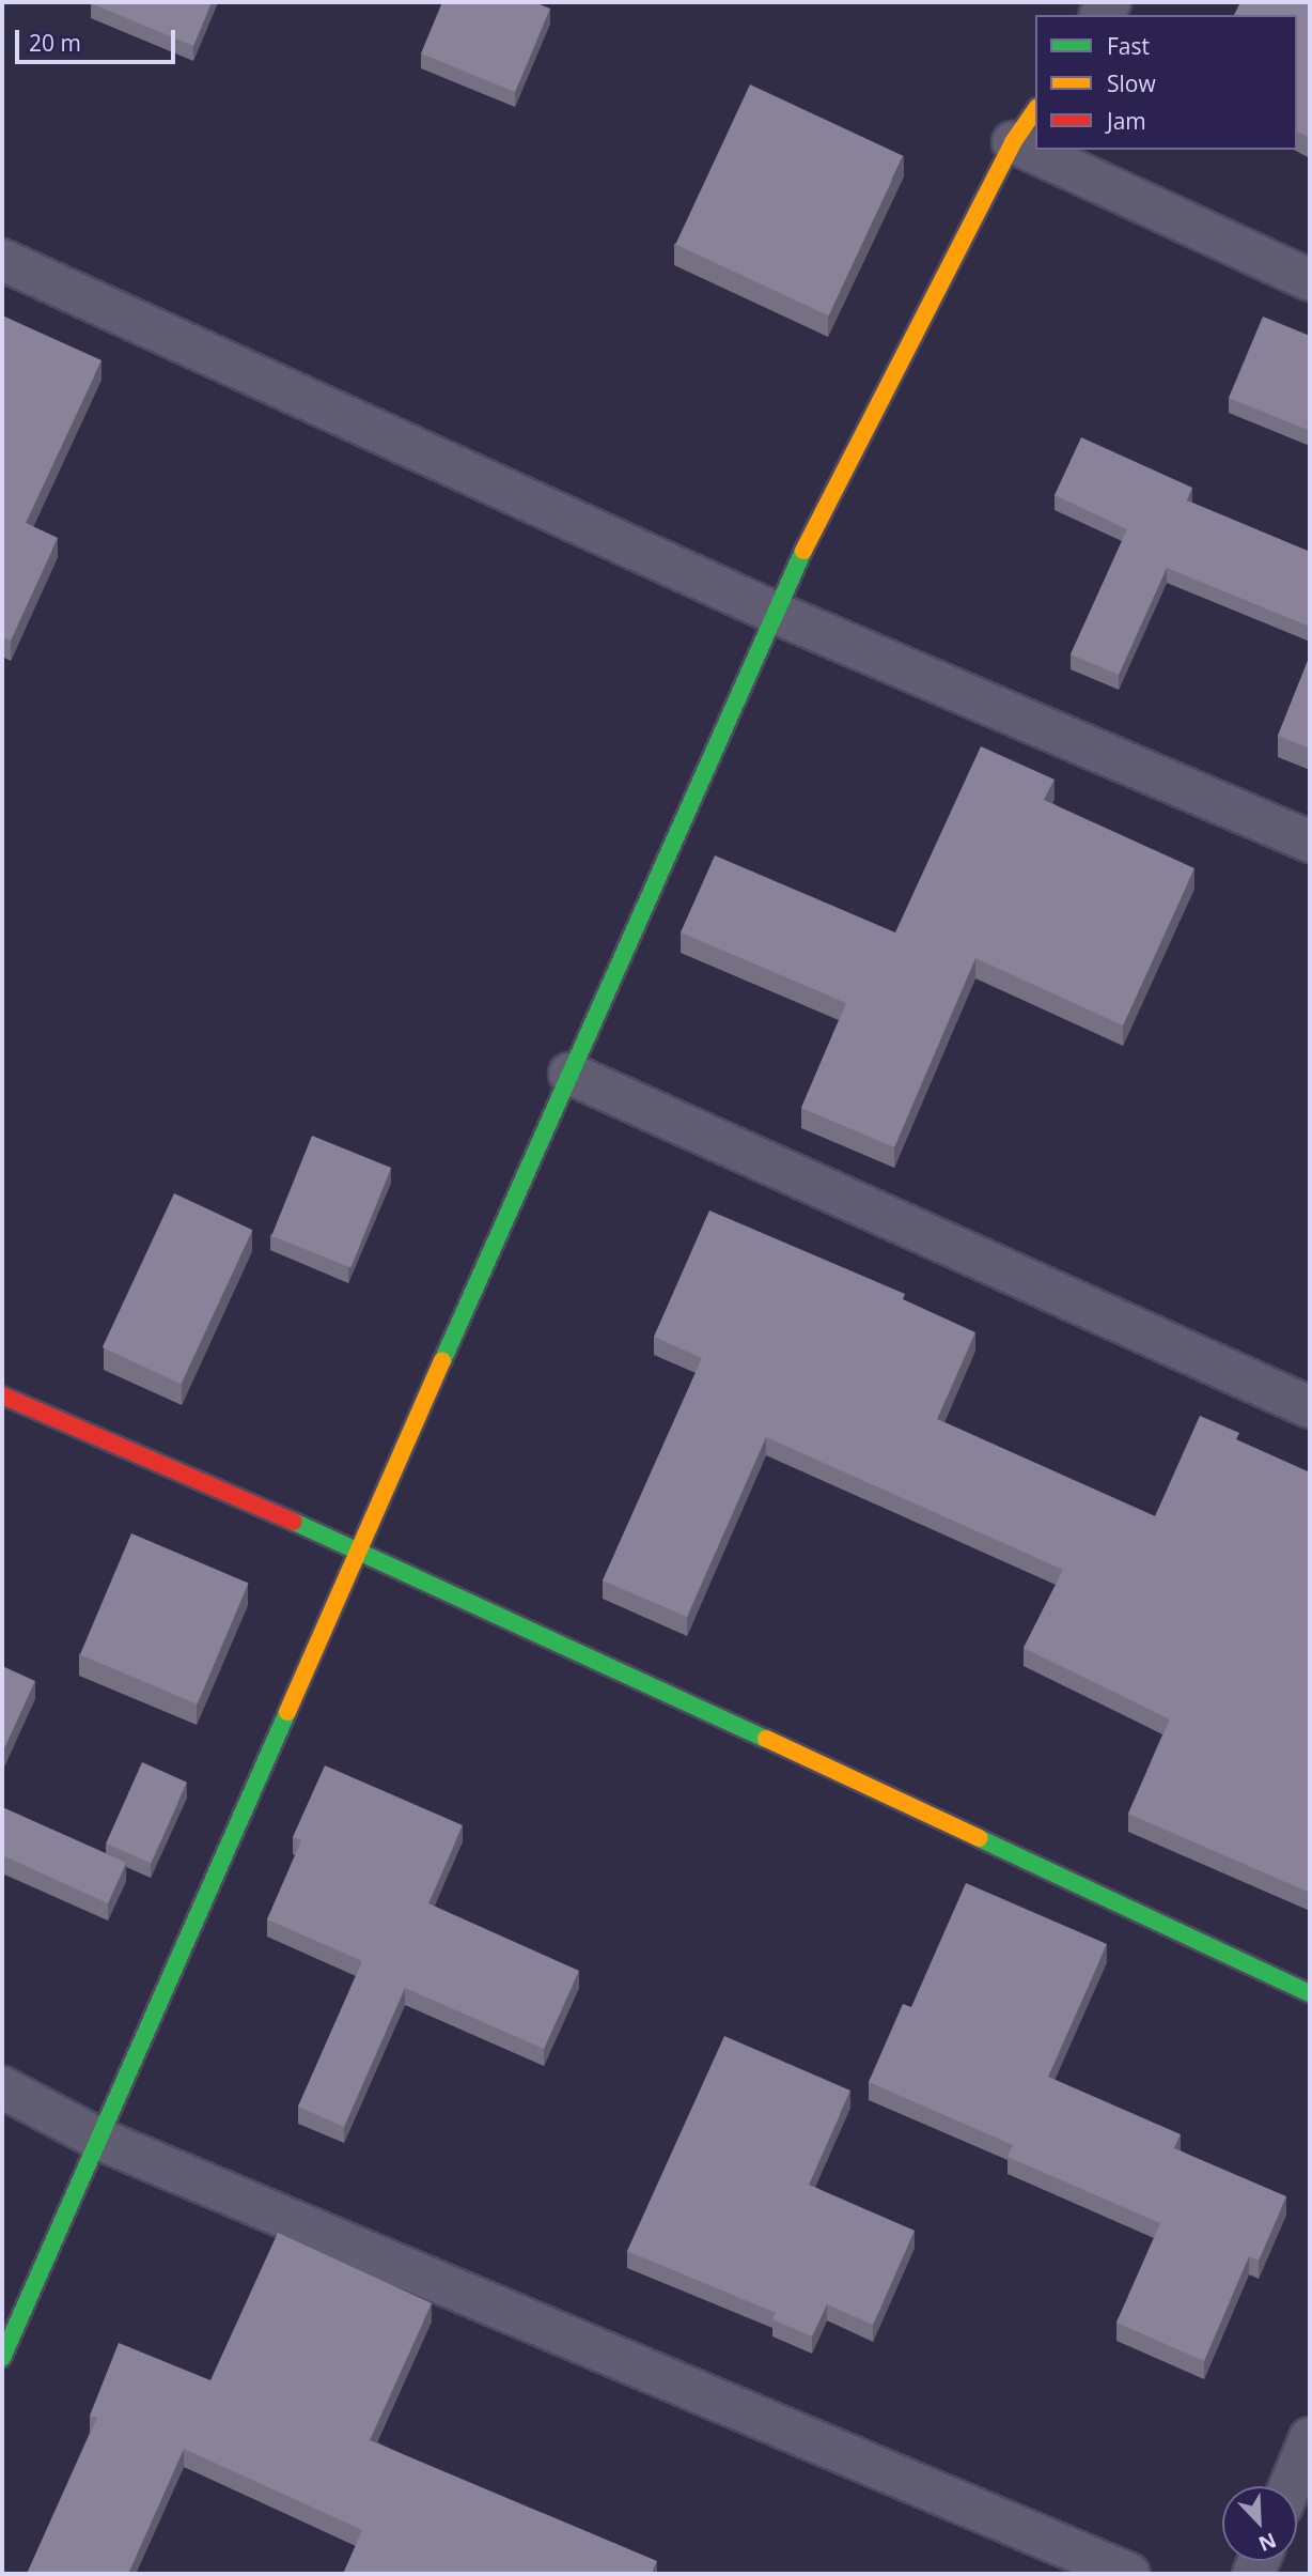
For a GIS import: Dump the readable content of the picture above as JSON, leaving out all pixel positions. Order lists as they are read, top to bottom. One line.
{"legend":["Fast","Slow","Jam"],"scale_bar":"20 m","north":"bottom right"}
